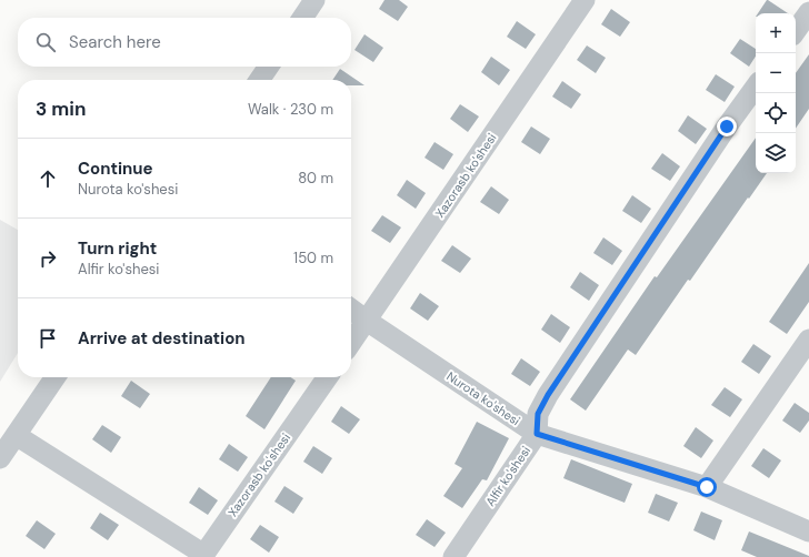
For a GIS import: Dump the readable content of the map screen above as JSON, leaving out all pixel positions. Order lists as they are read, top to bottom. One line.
{"streets":{"street":["Xazorasb ko'shesi","Nurota ko'shesi","Alfir ko'shesi"]},"crossings":[["Xazorasb ko'shesi","Nurota ko'shesi"],["Nurota ko'shesi","Alfir ko'shesi"]],"page":{"map_buttons":["+","−"],"search":"Search here","heading":["3 min","Walk · 230 m"],"list":[["Continue","Nurota ko'shesi","80 m"],["Turn right","Alfir ko'shesi","150 m"],"Arrive at destination"]}}
